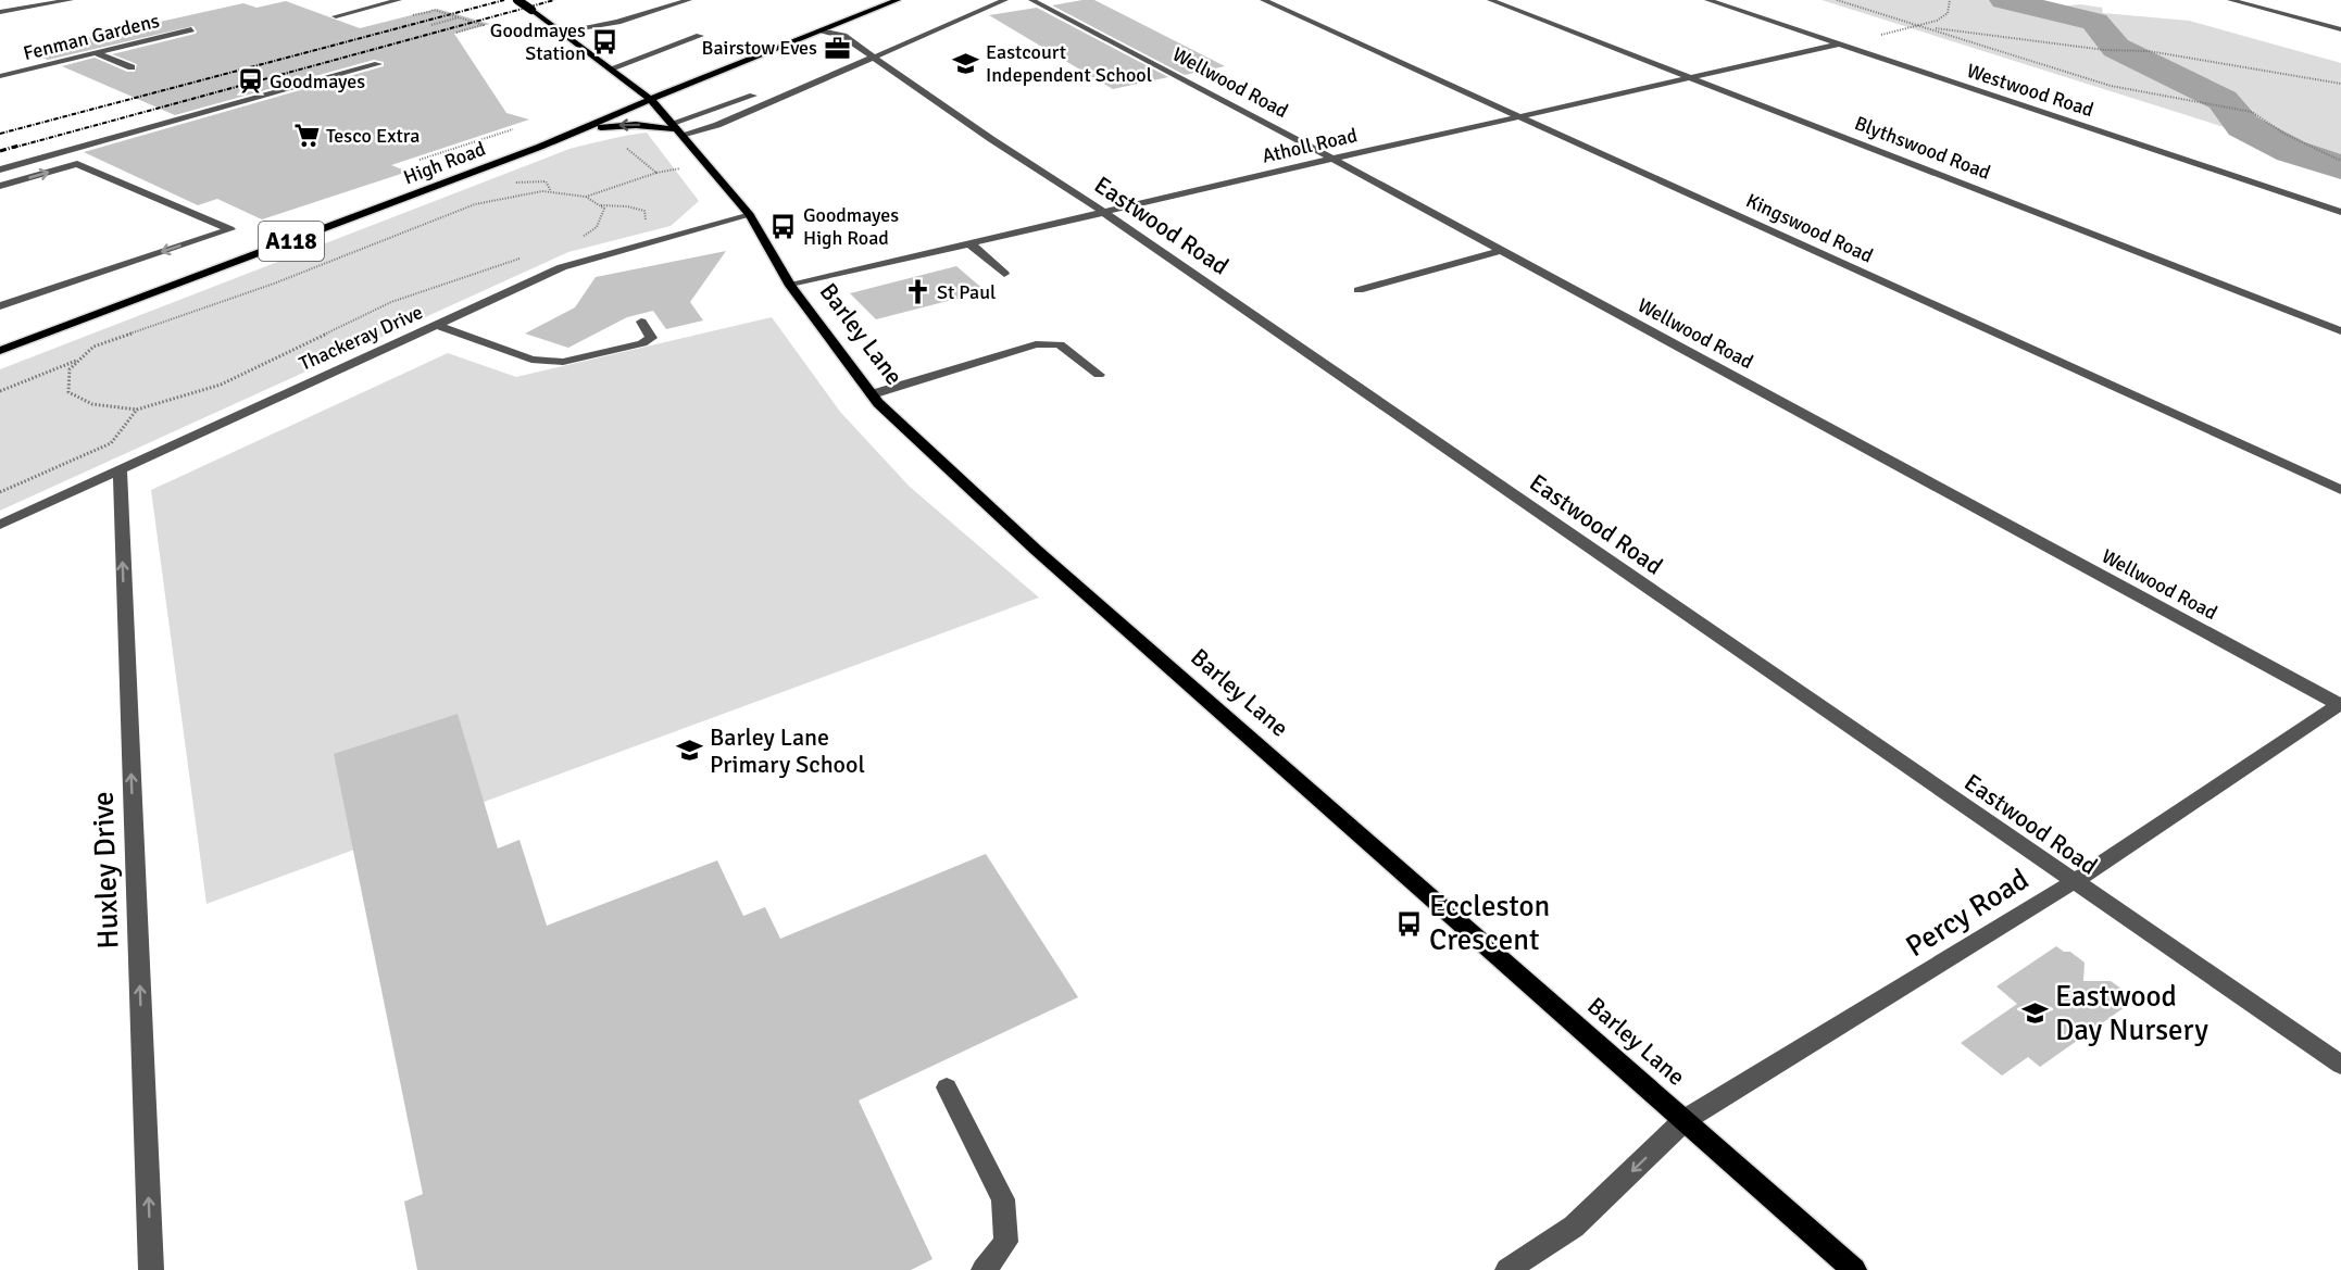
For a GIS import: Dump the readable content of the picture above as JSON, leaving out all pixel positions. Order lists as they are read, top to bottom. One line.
{"streets":{"main road":["High Road","A118","Barley Lane"],"street":["Fenman Gardens","Wellwood Road","Westwood Road","Atholl Road","Blythswood Road","Eastwood Road","Kingswood Road","Thackeray Drive","Huxley Drive","Percy Road"]},"crossings":[["Wellwood Road","Atholl Road"],["Wellwood Road","Percy Road"],["Westwood Road","Atholl Road"],["Atholl Road","Blythswood Road"],["Atholl Road","Eastwood Road"],["Atholl Road","Kingswood Road"],["Atholl Road","Barley Lane"],["High Road","Eastwood Road"],["High Road","Barley Lane"],["Eastwood Road","Percy Road"],["Barley Lane","Thackeray Drive"],["Barley Lane","Percy Road"],["Thackeray Drive","Huxley Drive"]],"one_way":["Huxley Drive"],"places":{"bus stop":["Goodmayes Station","Goodmayes High Road","Eccleston Crescent"],"office":["Bairstow Eves"],"school or university":["Eastcourt Independent School","Barley Lane Primary School","Eastwood Day Nursery"],"station":["Goodmayes"],"supermarket":["Tesco Extra"],"church":["St Paul"]}}
